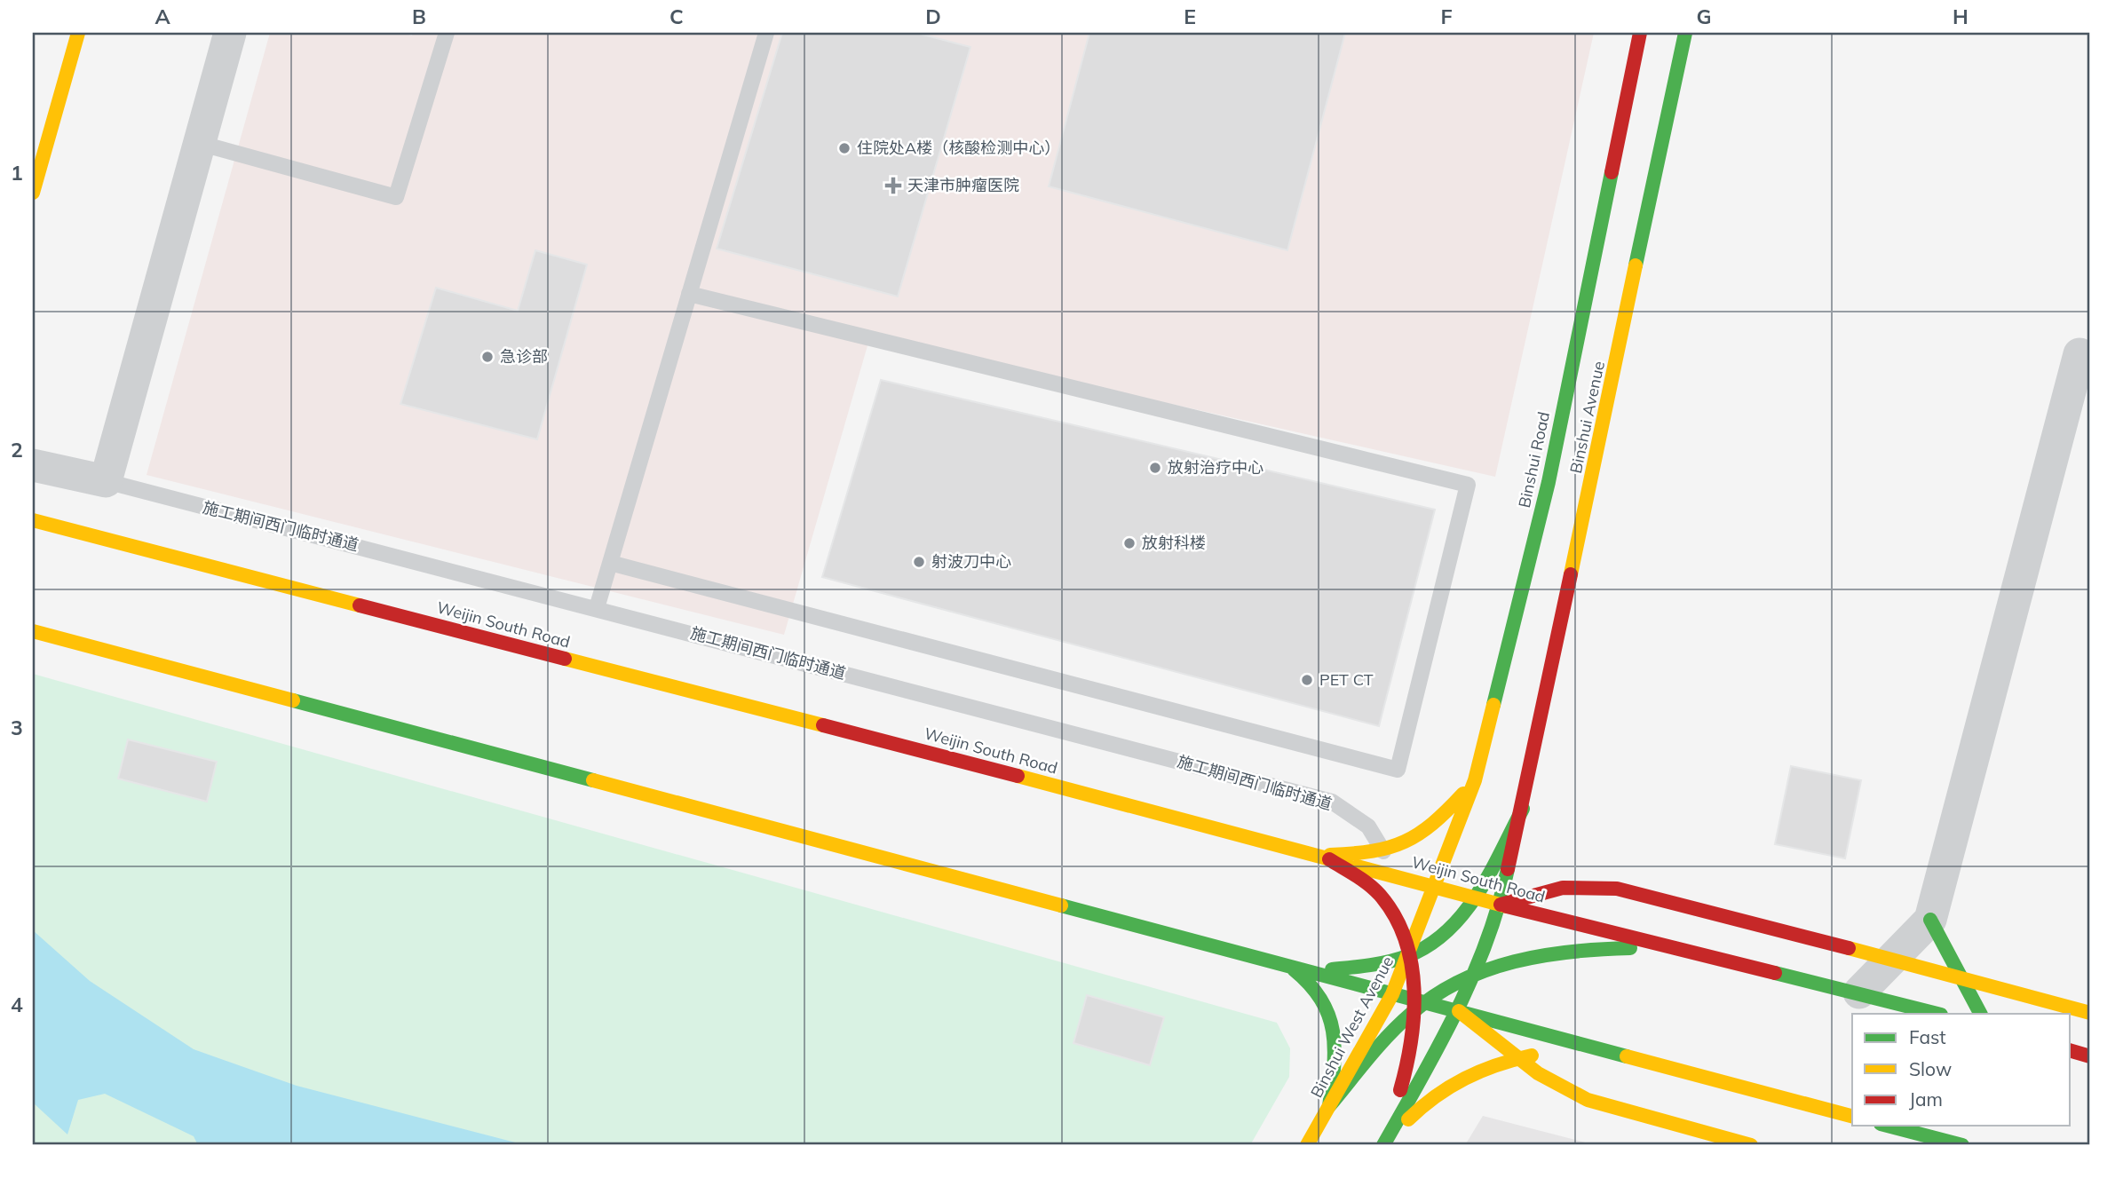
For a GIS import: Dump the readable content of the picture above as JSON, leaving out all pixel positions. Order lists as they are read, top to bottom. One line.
{"streets":{"main road":["Binshui Avenue","Binshui Road","Weijin South Road","Binshui West Avenue"],"lane":["施工期间西门临时通道"]},"crossings":[["Binshui Road","Weijin South Road"],["Binshui Road","Binshui West Avenue"],["施工期间西门临时通道","Weijin South Road"],["Weijin South Road","Binshui West Avenue"]],"places":{"other":["住院处A楼（核酸检测中心）","急诊部","放射治疗中心","放射科楼","射波刀中心","PET CT"],"health":["天津市肿瘤医院"]},"legend":["Fast","Slow","Jam"],"grid":{"columns":["A","B","C","D","E","F","G","H"],"rows":["1","2","3","4"]}}
